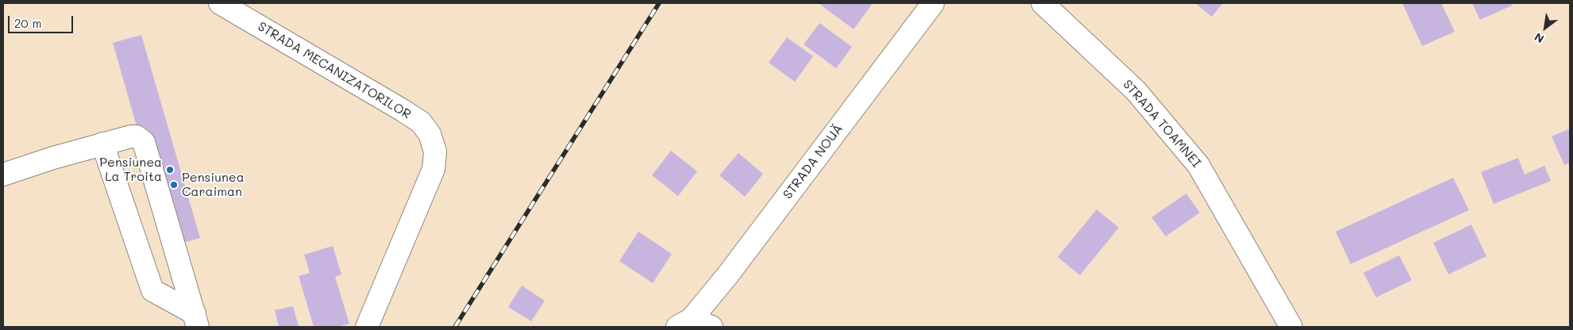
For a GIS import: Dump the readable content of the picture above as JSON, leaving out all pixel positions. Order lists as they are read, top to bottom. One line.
{"streets":{"street":["STRADA MECANIZATORILOR","STRADA TOAMNEI","STRADA NOUĂ"]},"places":["Pensiunea La Troita","Pensiunea Caraiman"],"scale_bar":"20 m","north":"bottom left"}
